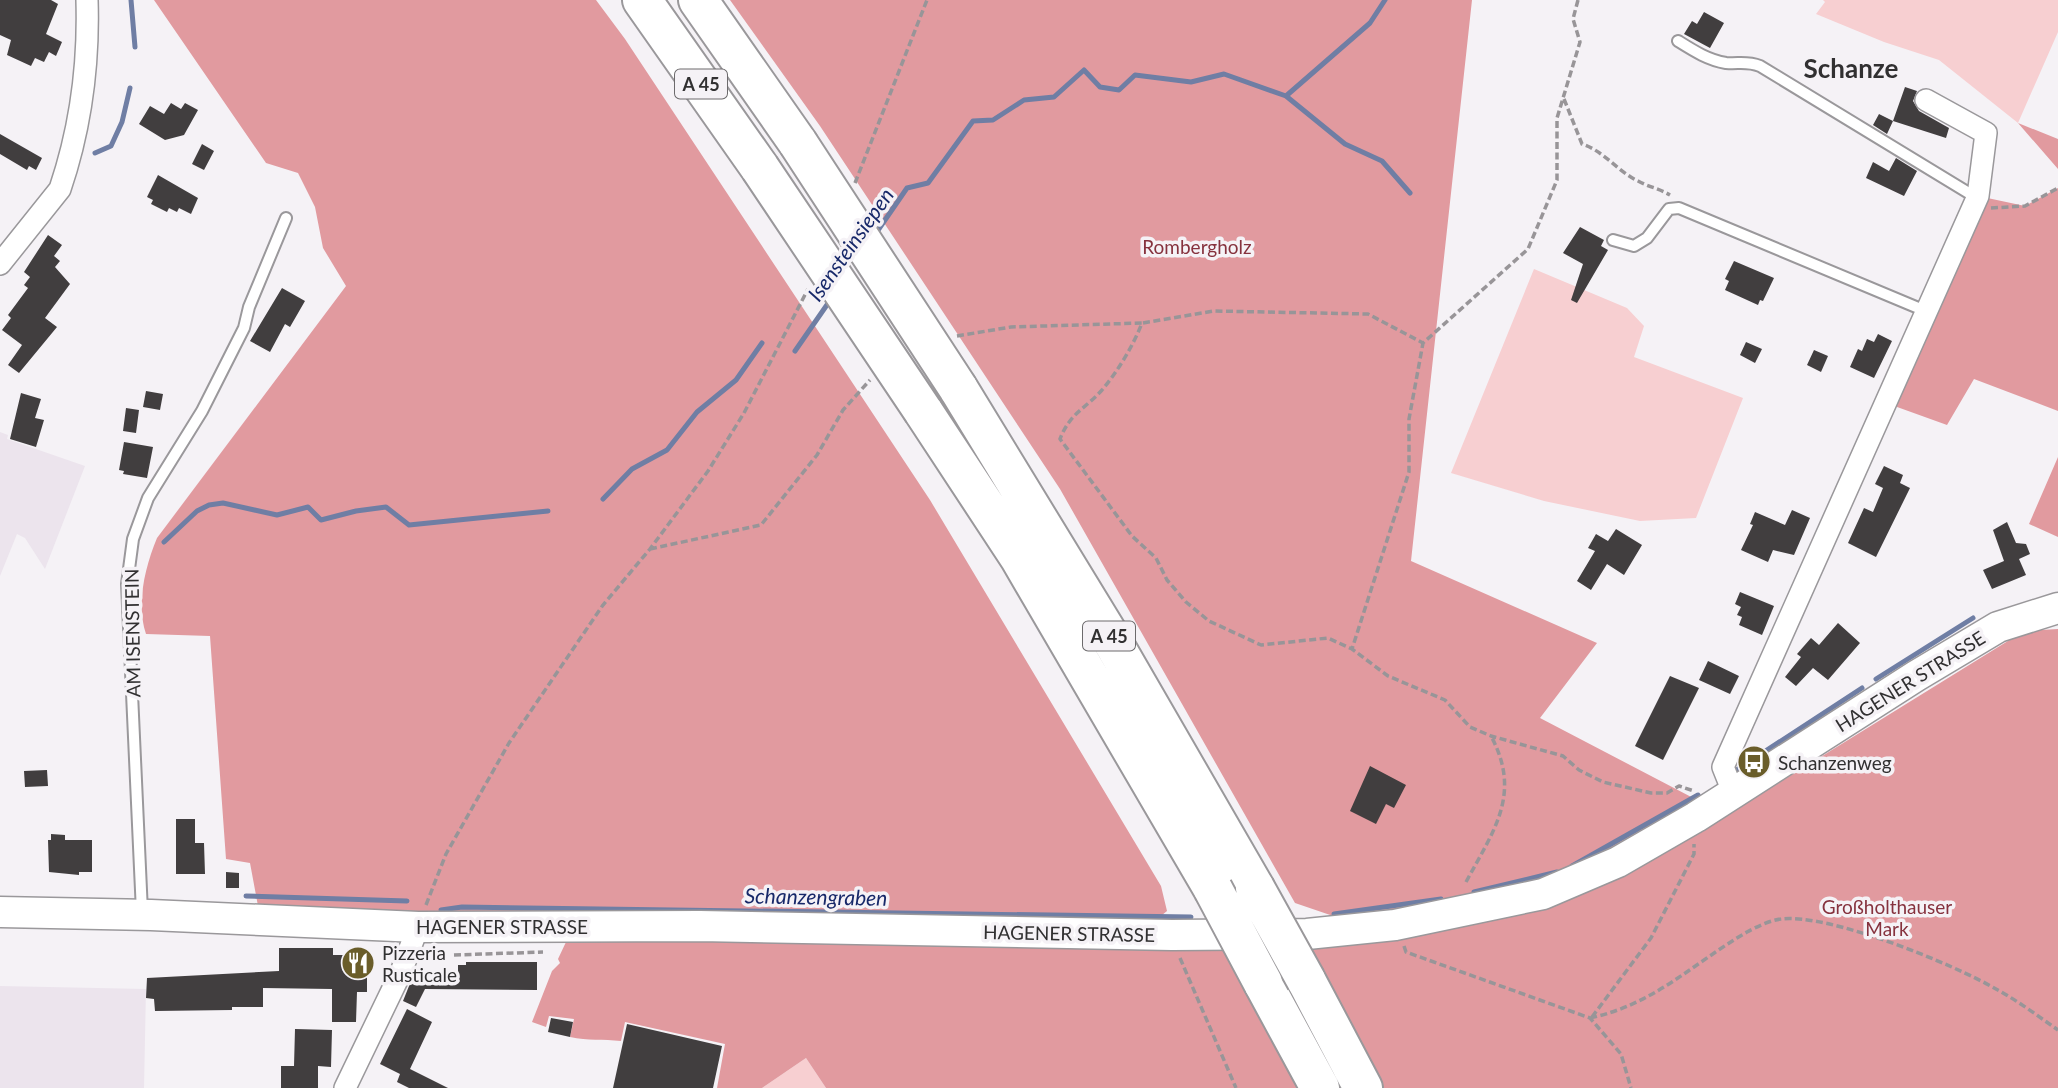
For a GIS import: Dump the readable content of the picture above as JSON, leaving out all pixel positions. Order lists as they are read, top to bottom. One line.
{"streets":{"highway":["A 45"],"main road":["HAGENER STRASSE"],"lane":["AM ISENSTEIN"]},"crossings":[["AM ISENSTEIN","HAGENER STRASSE"]],"districts":["Schanze"],"water":["Isensteinsiepen","Schanzengraben"],"parks":["Rombergholz","Großholthauser Mark"],"places":{"bus stop":["Schanzenweg"],"restaurant":["Pizzeria Rusticale"]}}
